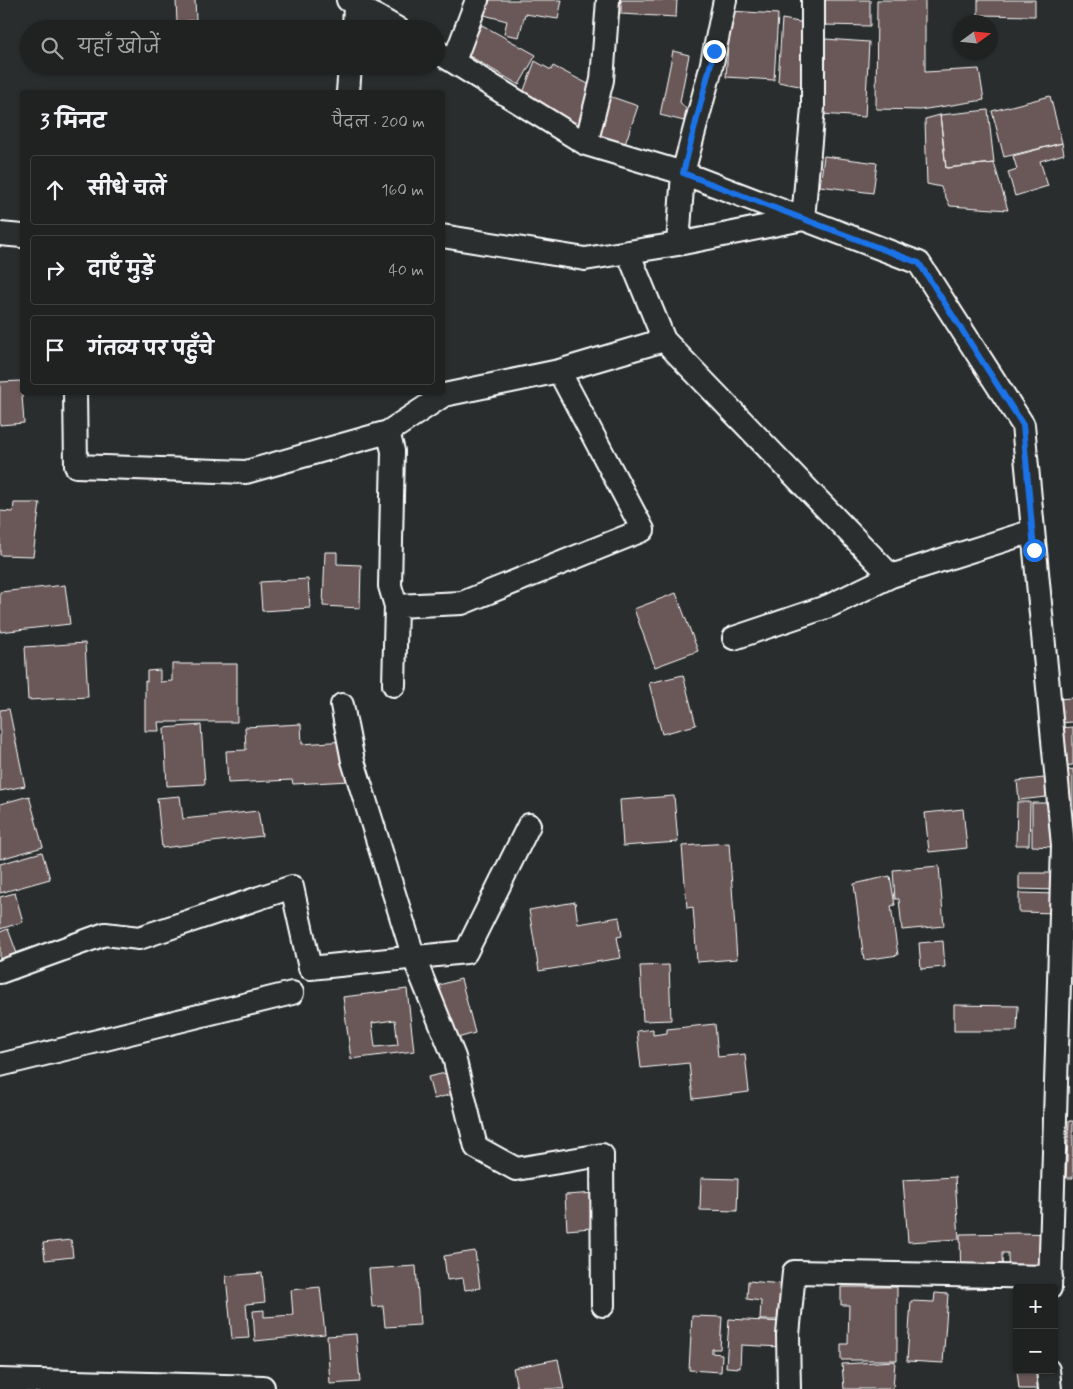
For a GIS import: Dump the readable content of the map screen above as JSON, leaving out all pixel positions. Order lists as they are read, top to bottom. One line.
{"north":"right","page":{"search":"यहाँ खोजें","heading":["3 मिनट","पैदल · 200 m"],"list":[["सीधे चलें","160 m"],["दाएँ मुड़ें","40 m"],"गंतव्य पर पहुँचे"],"map_buttons":["+","−"]}}
